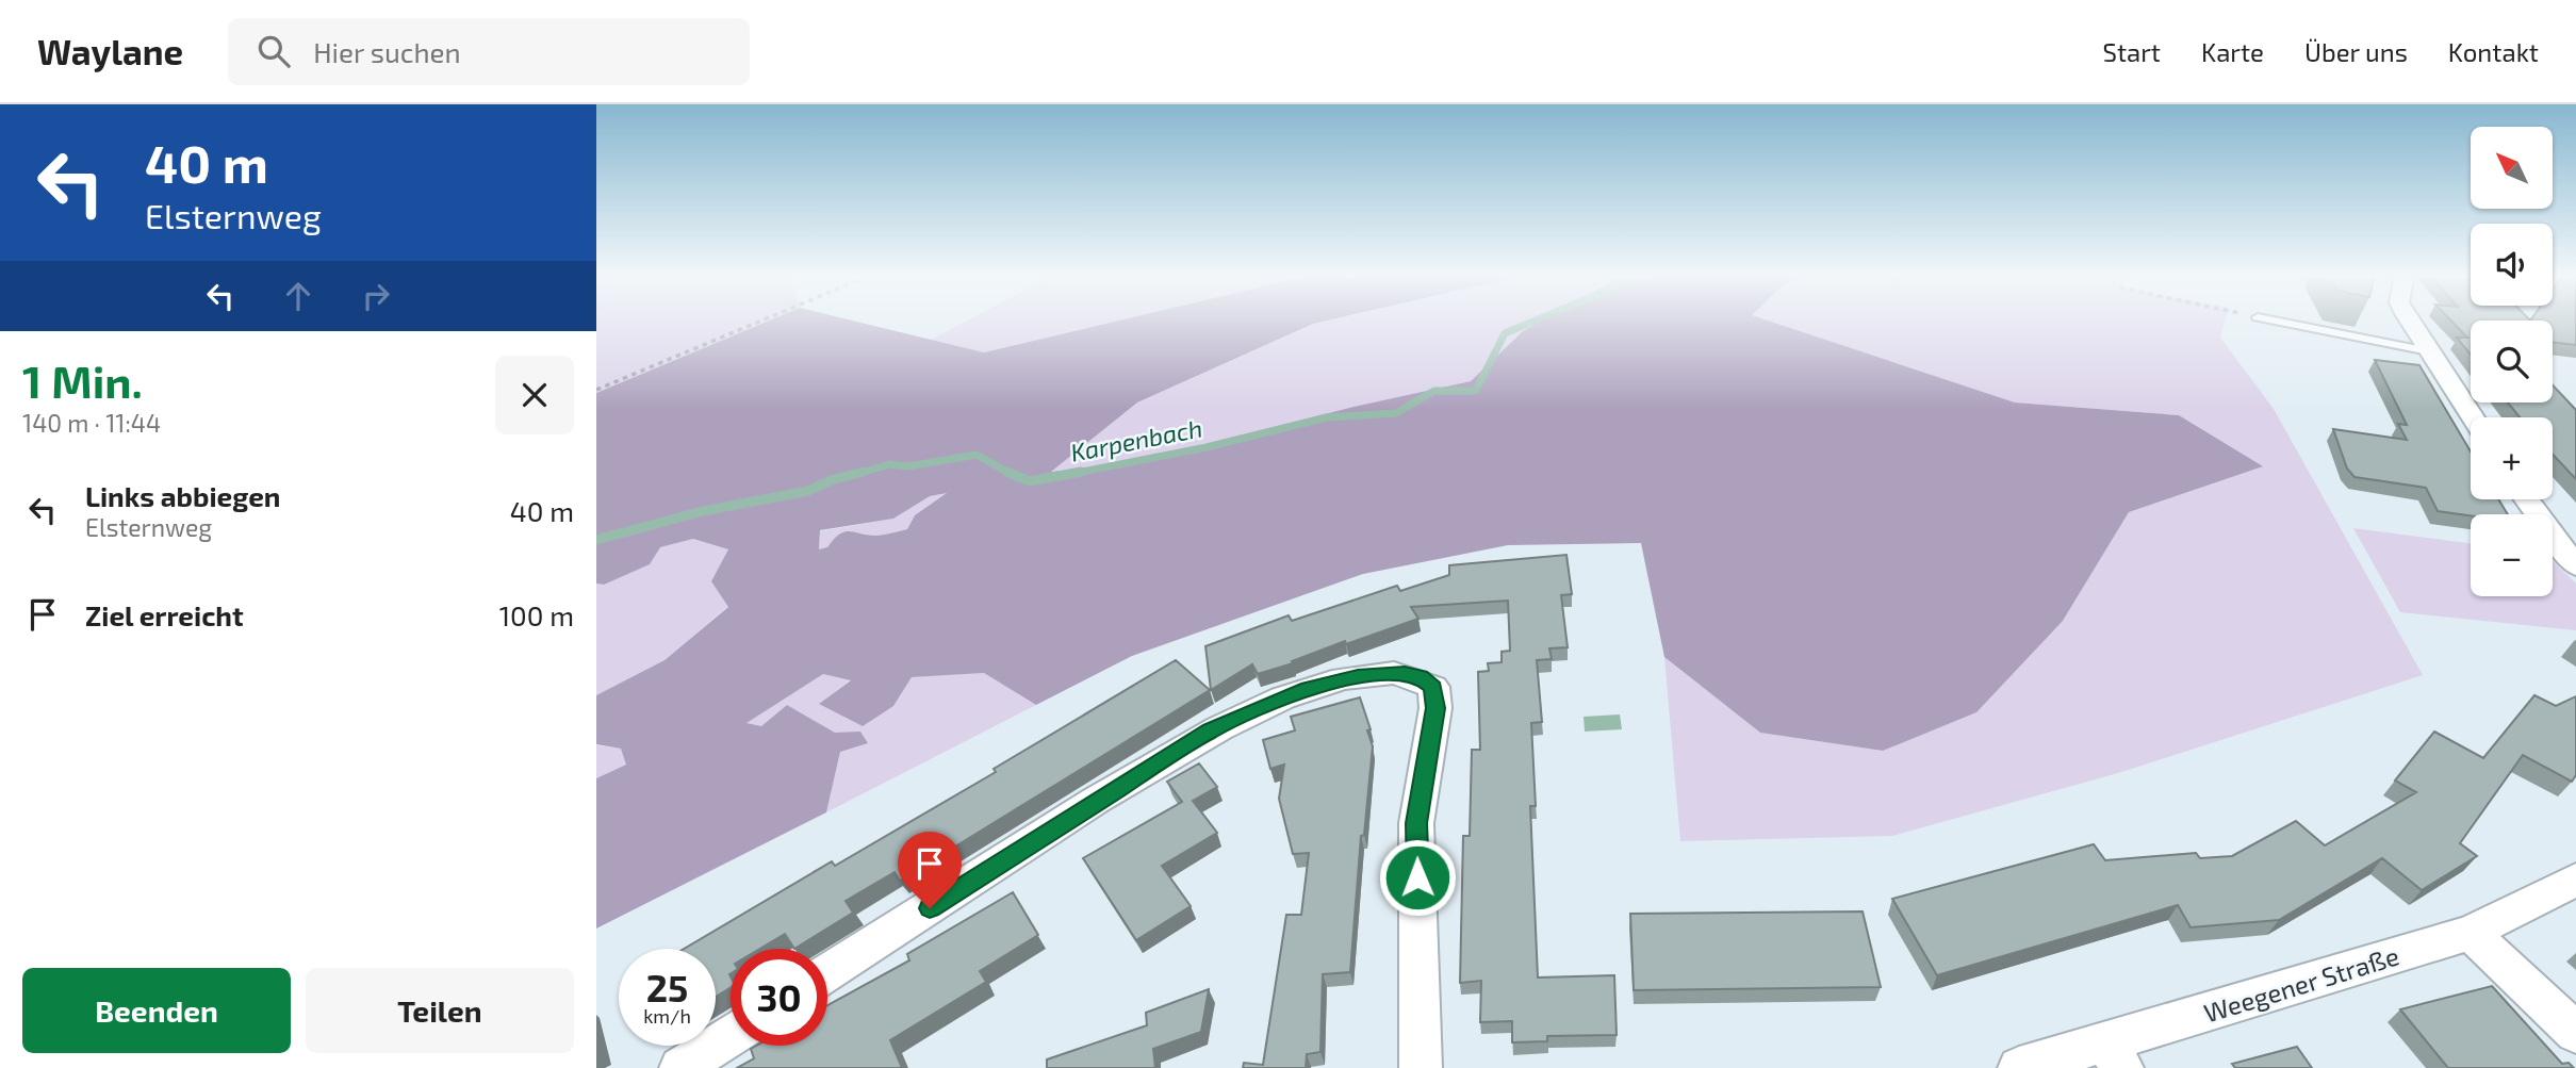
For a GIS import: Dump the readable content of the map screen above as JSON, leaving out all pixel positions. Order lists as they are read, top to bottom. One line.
{"streets":{"street":["Weegener Straße"]},"water":["Karpenbach"],"north":"top left","page":{"header":"Waylane","search":"Hier suchen","nav":["Start","Karte","Über uns","Kontakt"],"turn":["40 m","Elsternweg"],"map_buttons":["+","−"],"heading":["1 Min.","140 m · 11:44"],"list":[{"name":"Links abbiegen","note":"Elsternweg","value":"40 m"},{"name":"Ziel erreicht","value":"100 m"}],"speed":"25 km/h","limit":"30","buttons":["Beenden","Teilen"]}}
